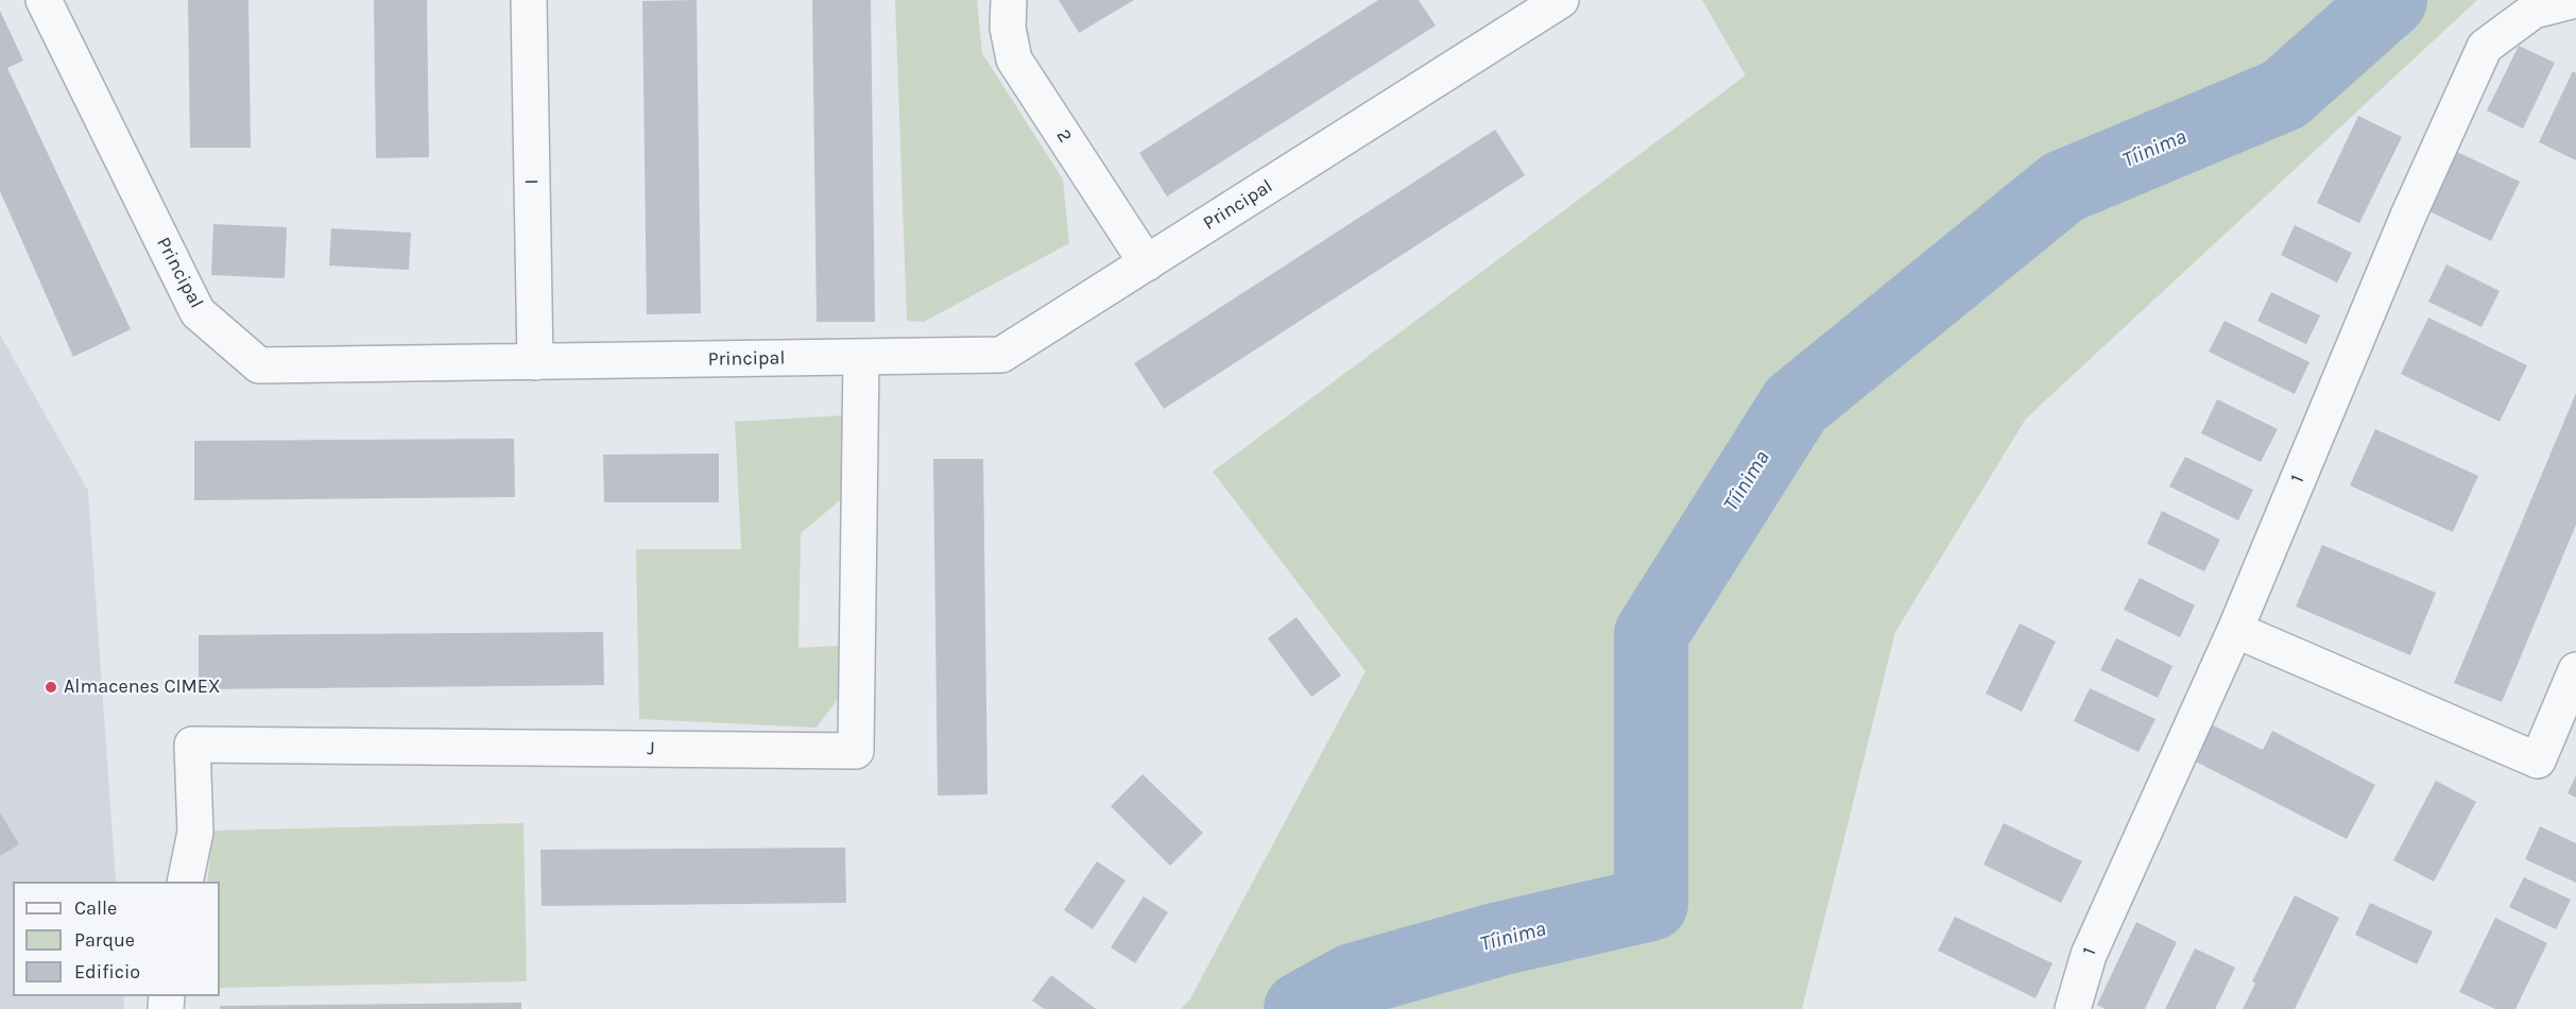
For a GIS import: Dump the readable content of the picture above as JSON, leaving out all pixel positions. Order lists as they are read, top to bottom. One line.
{"streets":{"street":["2","I","Principal","1","J"]},"crossings":[["2","Principal"],["I","Principal"],["Principal","J"]],"water":["Tíinima"],"places":["Almacenes CIMEX"],"legend":["Calle","Parque","Edificio"]}
